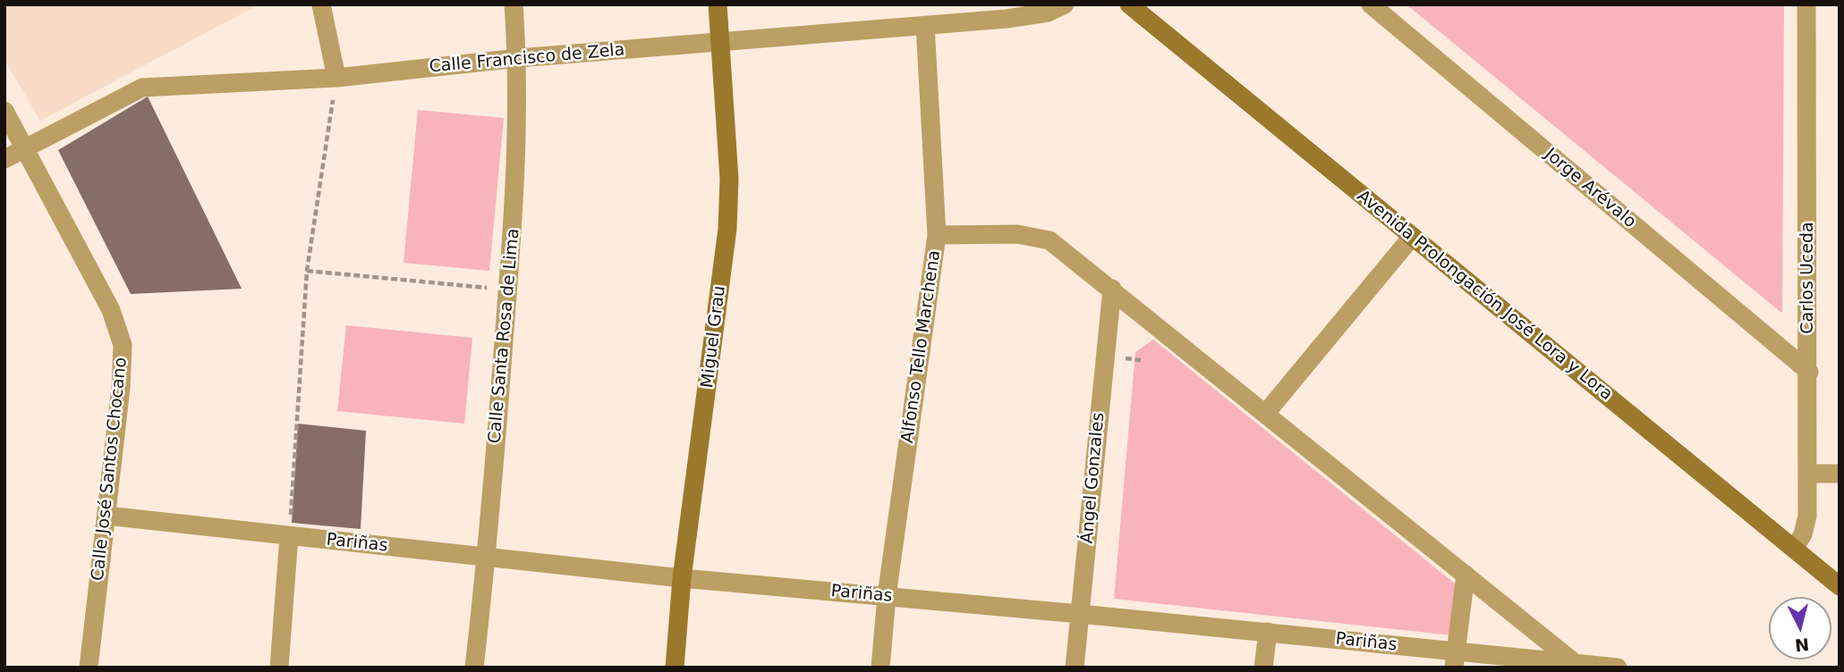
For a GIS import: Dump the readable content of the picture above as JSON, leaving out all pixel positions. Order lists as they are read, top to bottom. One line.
{"streets":{"street":["Calle Francisco de Zela","Jorge Arévalo","Carlos Uceda","Avenida Prolongación José Lora y Lora","Calle Santa Rosa de Lima","Miguel Grau","Alfonso Tello Marchena","Calle José Santos Chocano","Ángel Gonzales","Pariñas"]},"crossings":[["Calle Francisco de Zela","Calle Santa Rosa de Lima"],["Calle Francisco de Zela","Miguel Grau"],["Calle Francisco de Zela","Alfonso Tello Marchena"],["Calle Francisco de Zela","Calle José Santos Chocano"],["Jorge Arévalo","Carlos Uceda"],["Carlos Uceda","Avenida Prolongación José Lora y Lora"],["Calle Santa Rosa de Lima","Pariñas"],["Miguel Grau","Pariñas"],["Alfonso Tello Marchena","Pariñas"],["Calle José Santos Chocano","Pariñas"],["Ángel Gonzales","Pariñas"]],"north":"bottom"}
